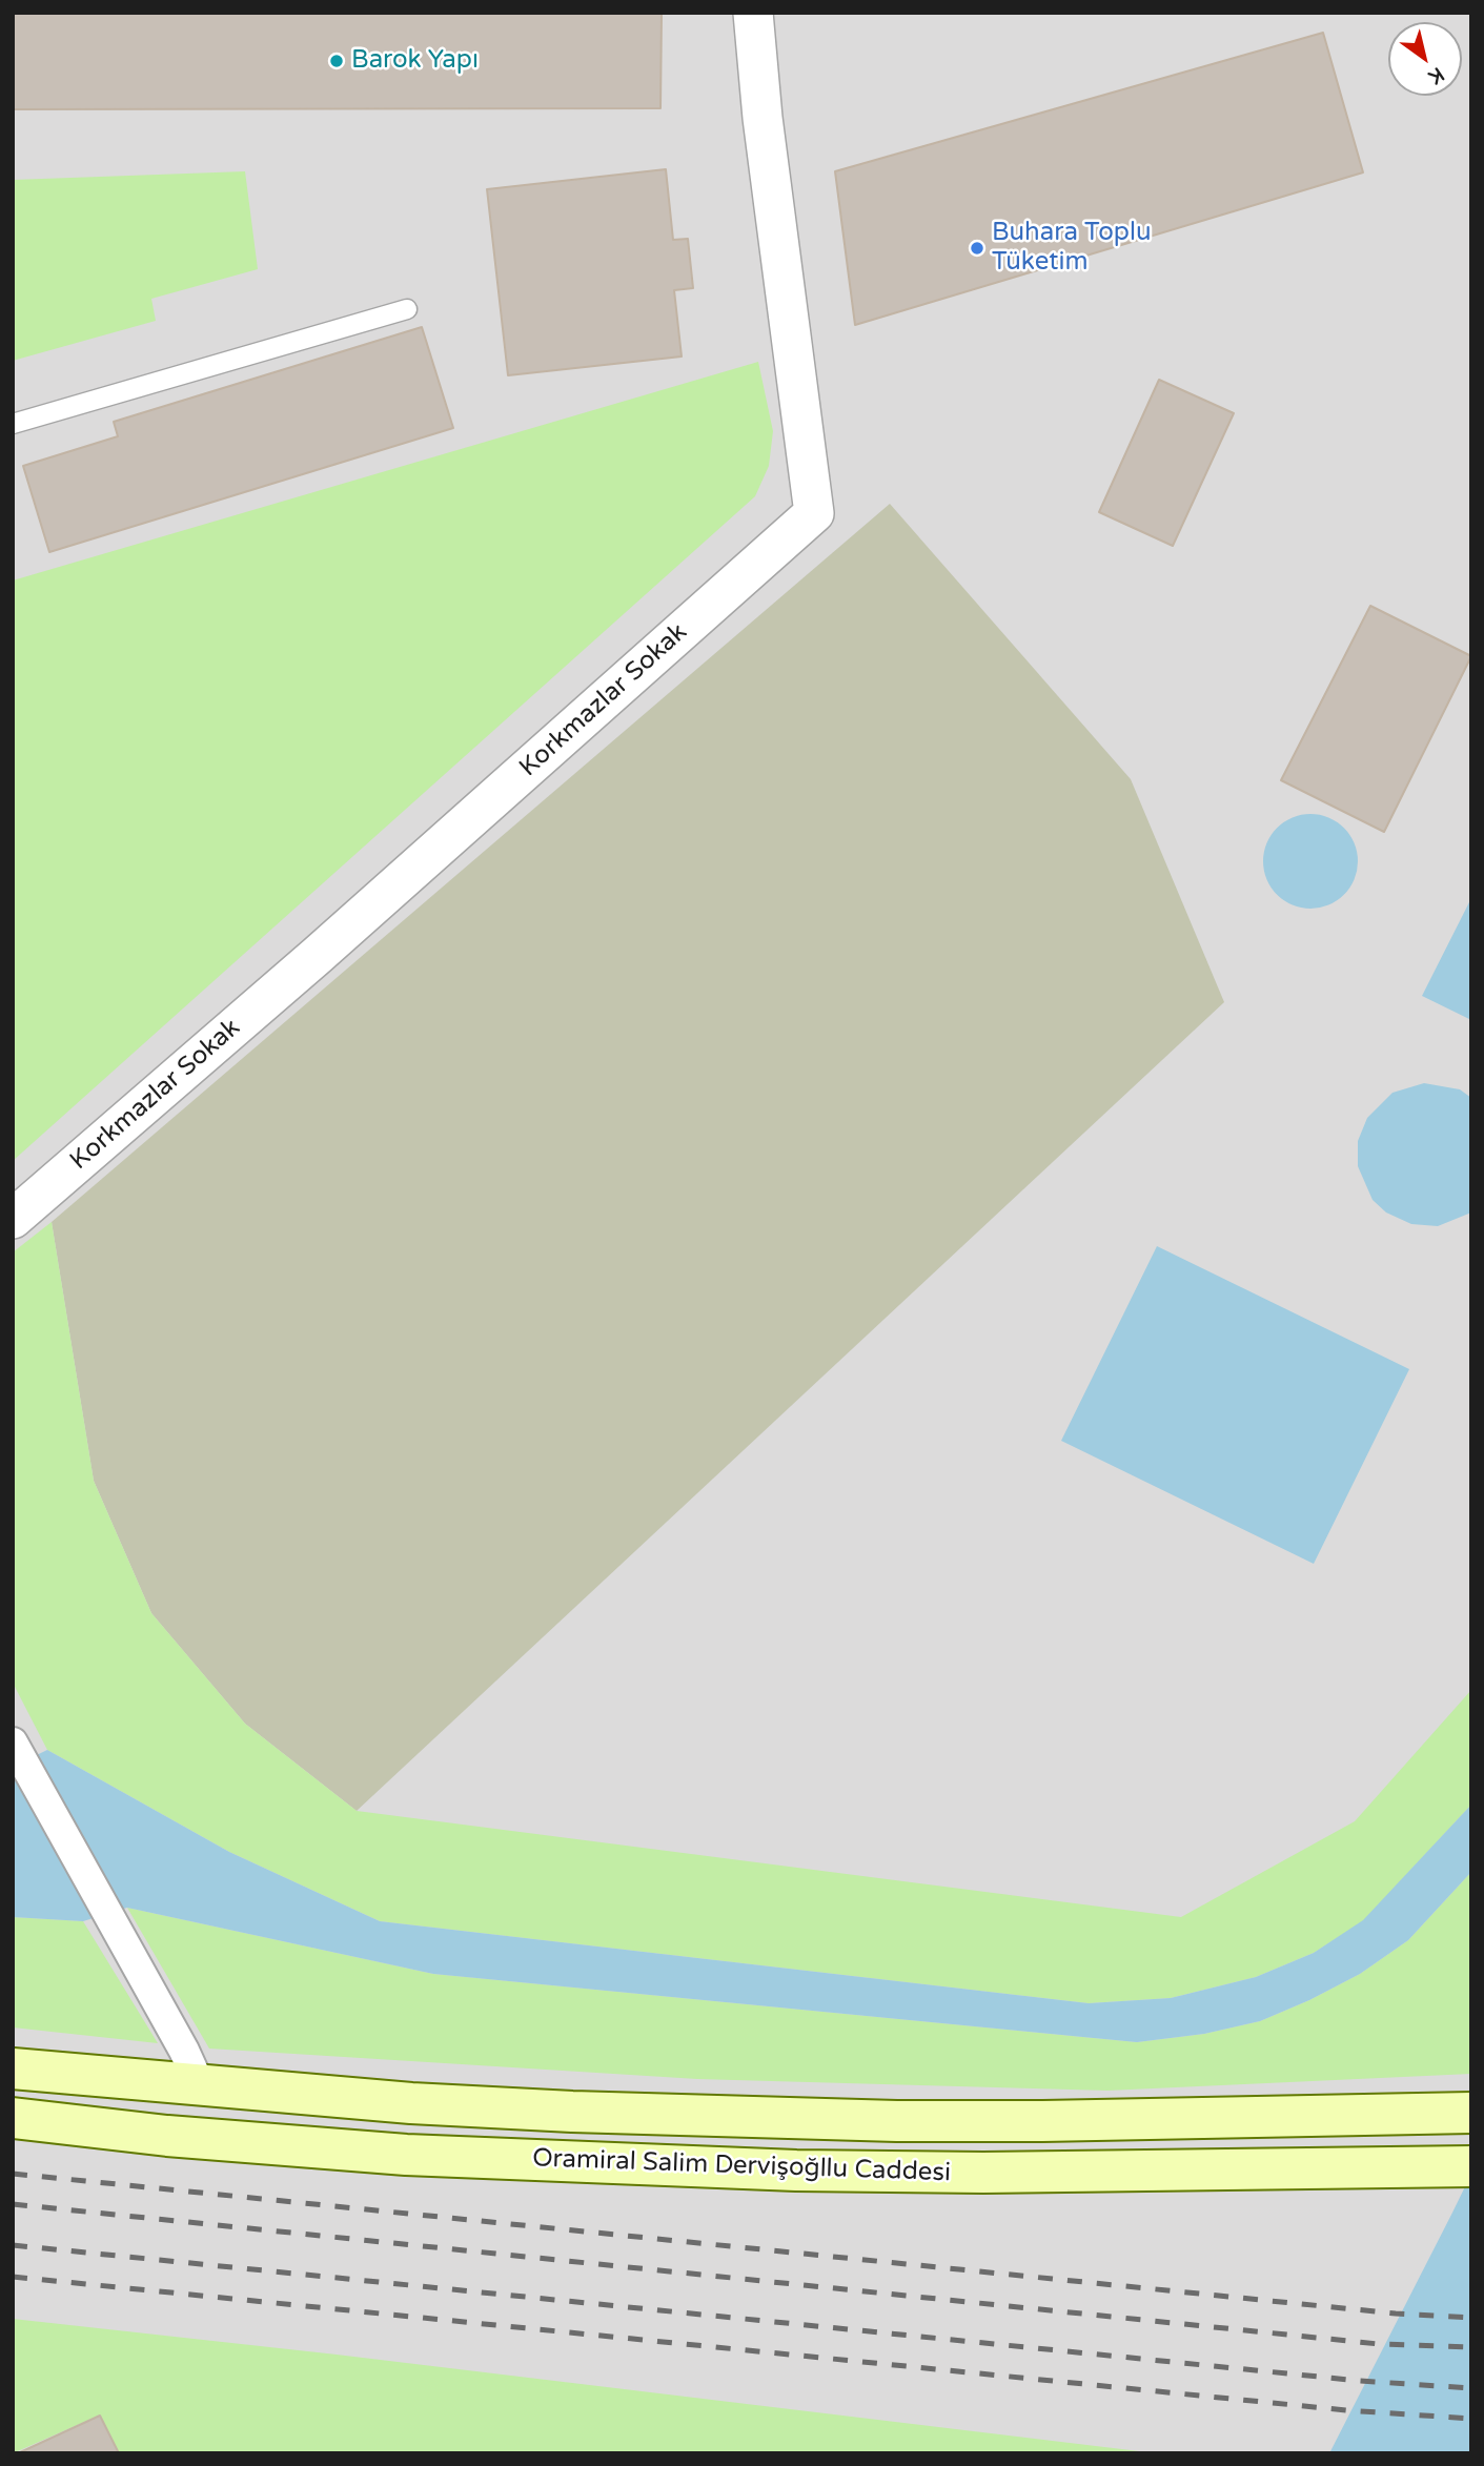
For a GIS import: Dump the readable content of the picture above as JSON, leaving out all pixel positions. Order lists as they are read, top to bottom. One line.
{"streets":{"main road":["Oramiral Salim Dervişoğllu Caddesi"],"street":["Korkmazlar Sokak"]},"places":["Barok Yapı","Buhara Toplu Tüketim"],"north":"bottom right"}
